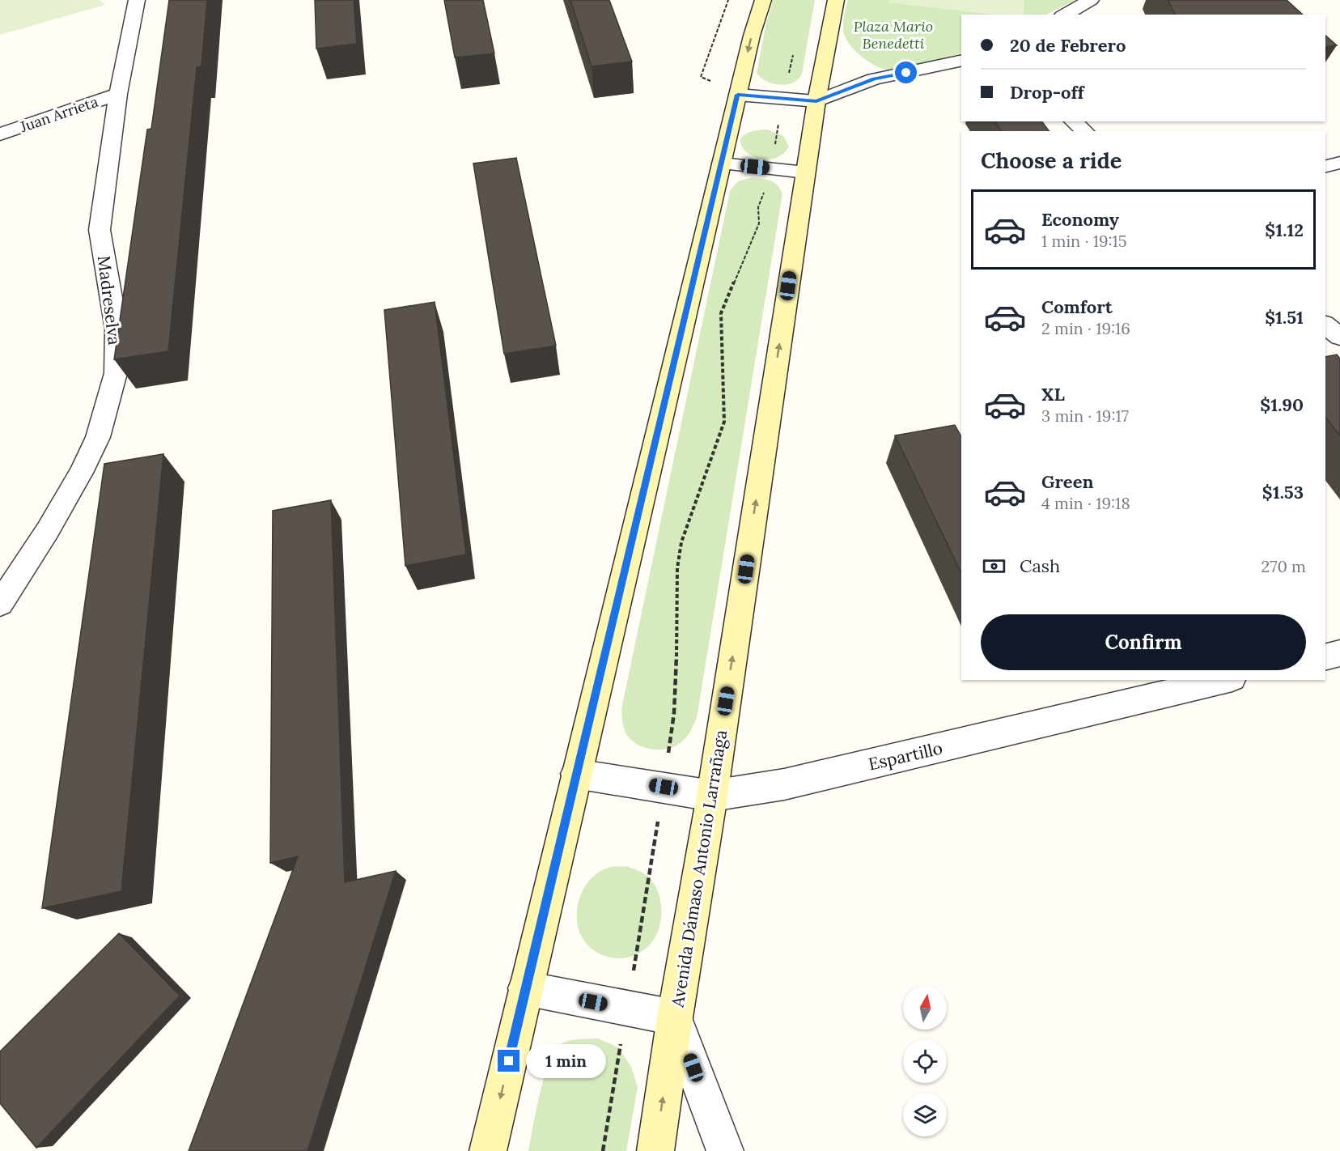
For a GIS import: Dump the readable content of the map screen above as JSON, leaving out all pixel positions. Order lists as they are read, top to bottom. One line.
{"streets":{"street":["Juan Arrieta","Madreselva","Espartillo","Avenida Dámaso Antonio Larrañaga"]},"crossings":[["Juan Arrieta","Madreselva"],["Espartillo","Avenida Dámaso Antonio Larrañaga"]],"parks":["Plaza Mario Benedetti"],"north":"top","page":{"banner":["20 de Febrero","Drop-off"],"heading":"Choose a ride","list":[{"name":"Economy","note":"1 min · 19:15","value":"$1.12"},{"name":"Comfort","note":"2 min · 19:16","value":"$1.51"},{"name":"XL","note":"3 min · 19:17","value":"$1.90"},{"name":"Green","note":"4 min · 19:18","value":"$1.53"}],"pay":["Cash","270 m"],"buttons":"Confirm","bubble":"1 min"}}
